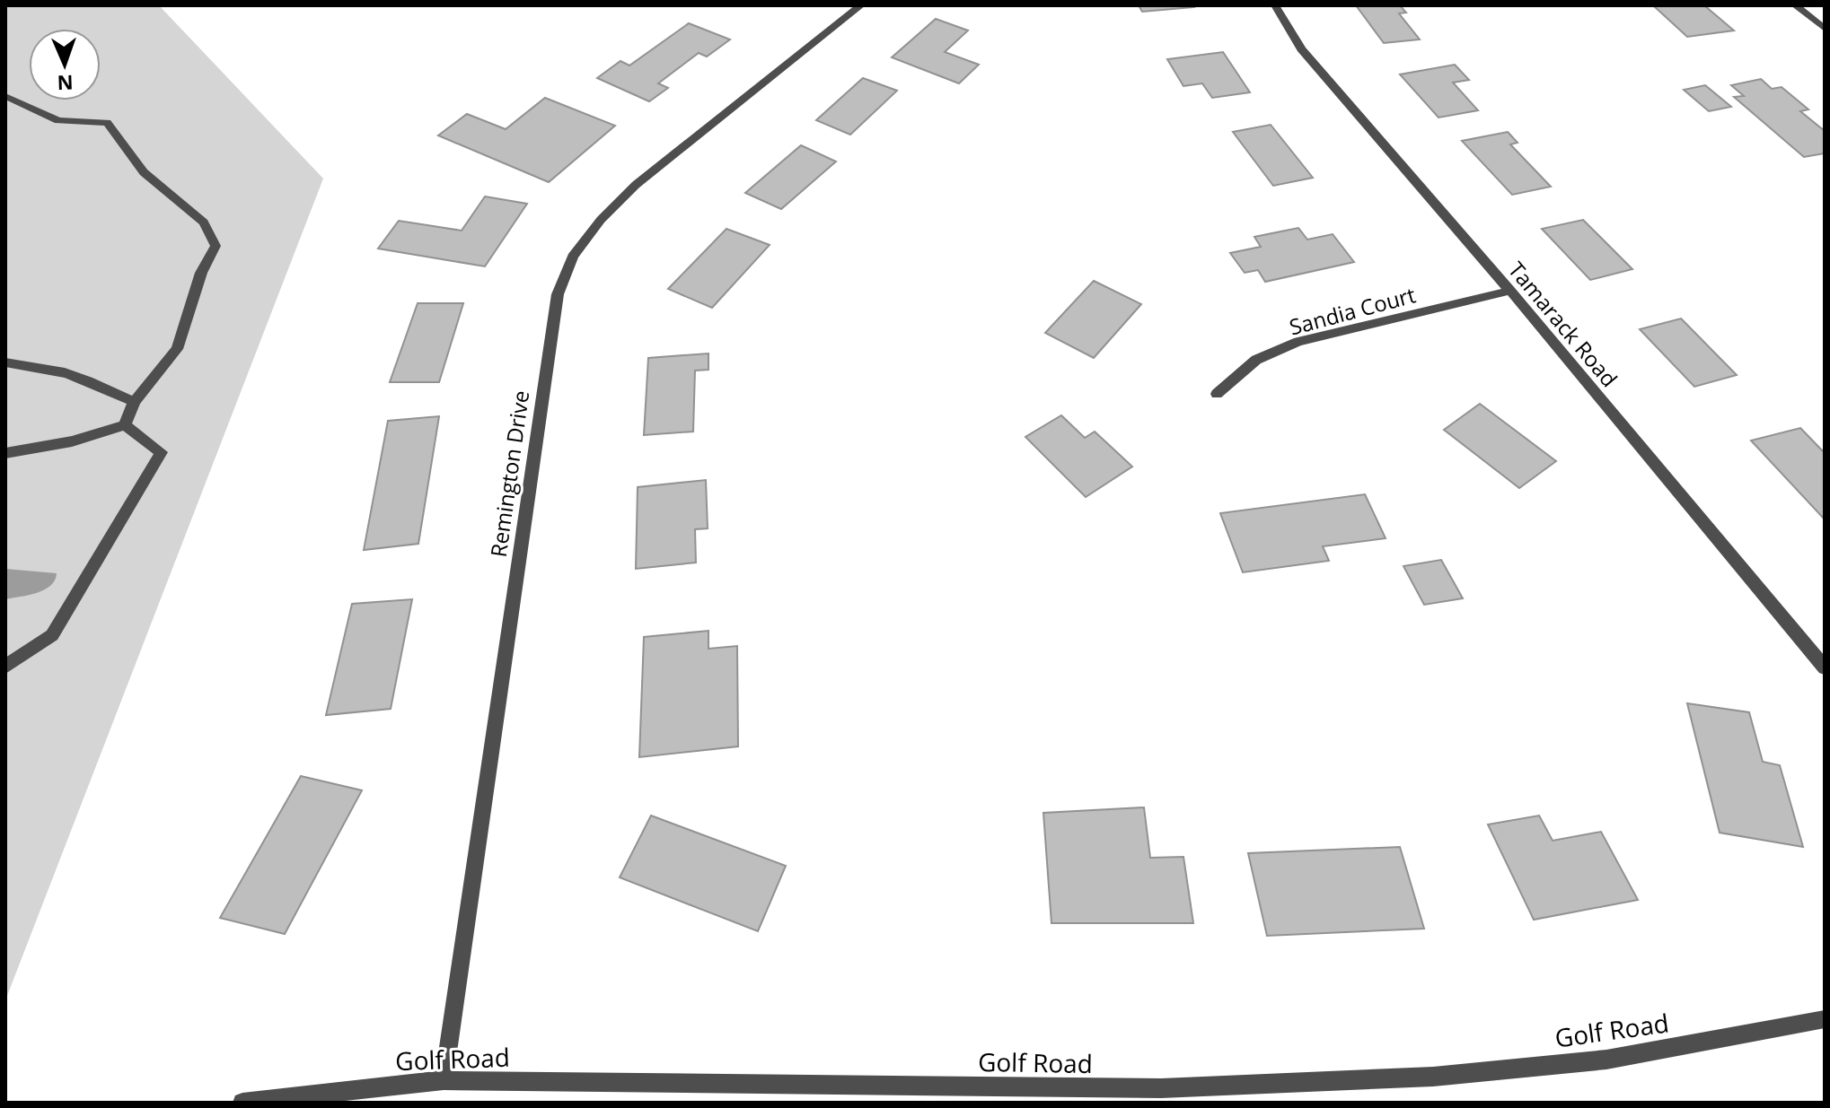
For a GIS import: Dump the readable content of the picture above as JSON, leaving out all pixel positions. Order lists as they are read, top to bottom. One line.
{"streets":{"street":["Sandia Court","Tamarack Road","Remington Drive","Golf Road"]},"crossings":[["Sandia Court","Tamarack Road"],["Remington Drive","Golf Road"]],"north":"bottom"}
